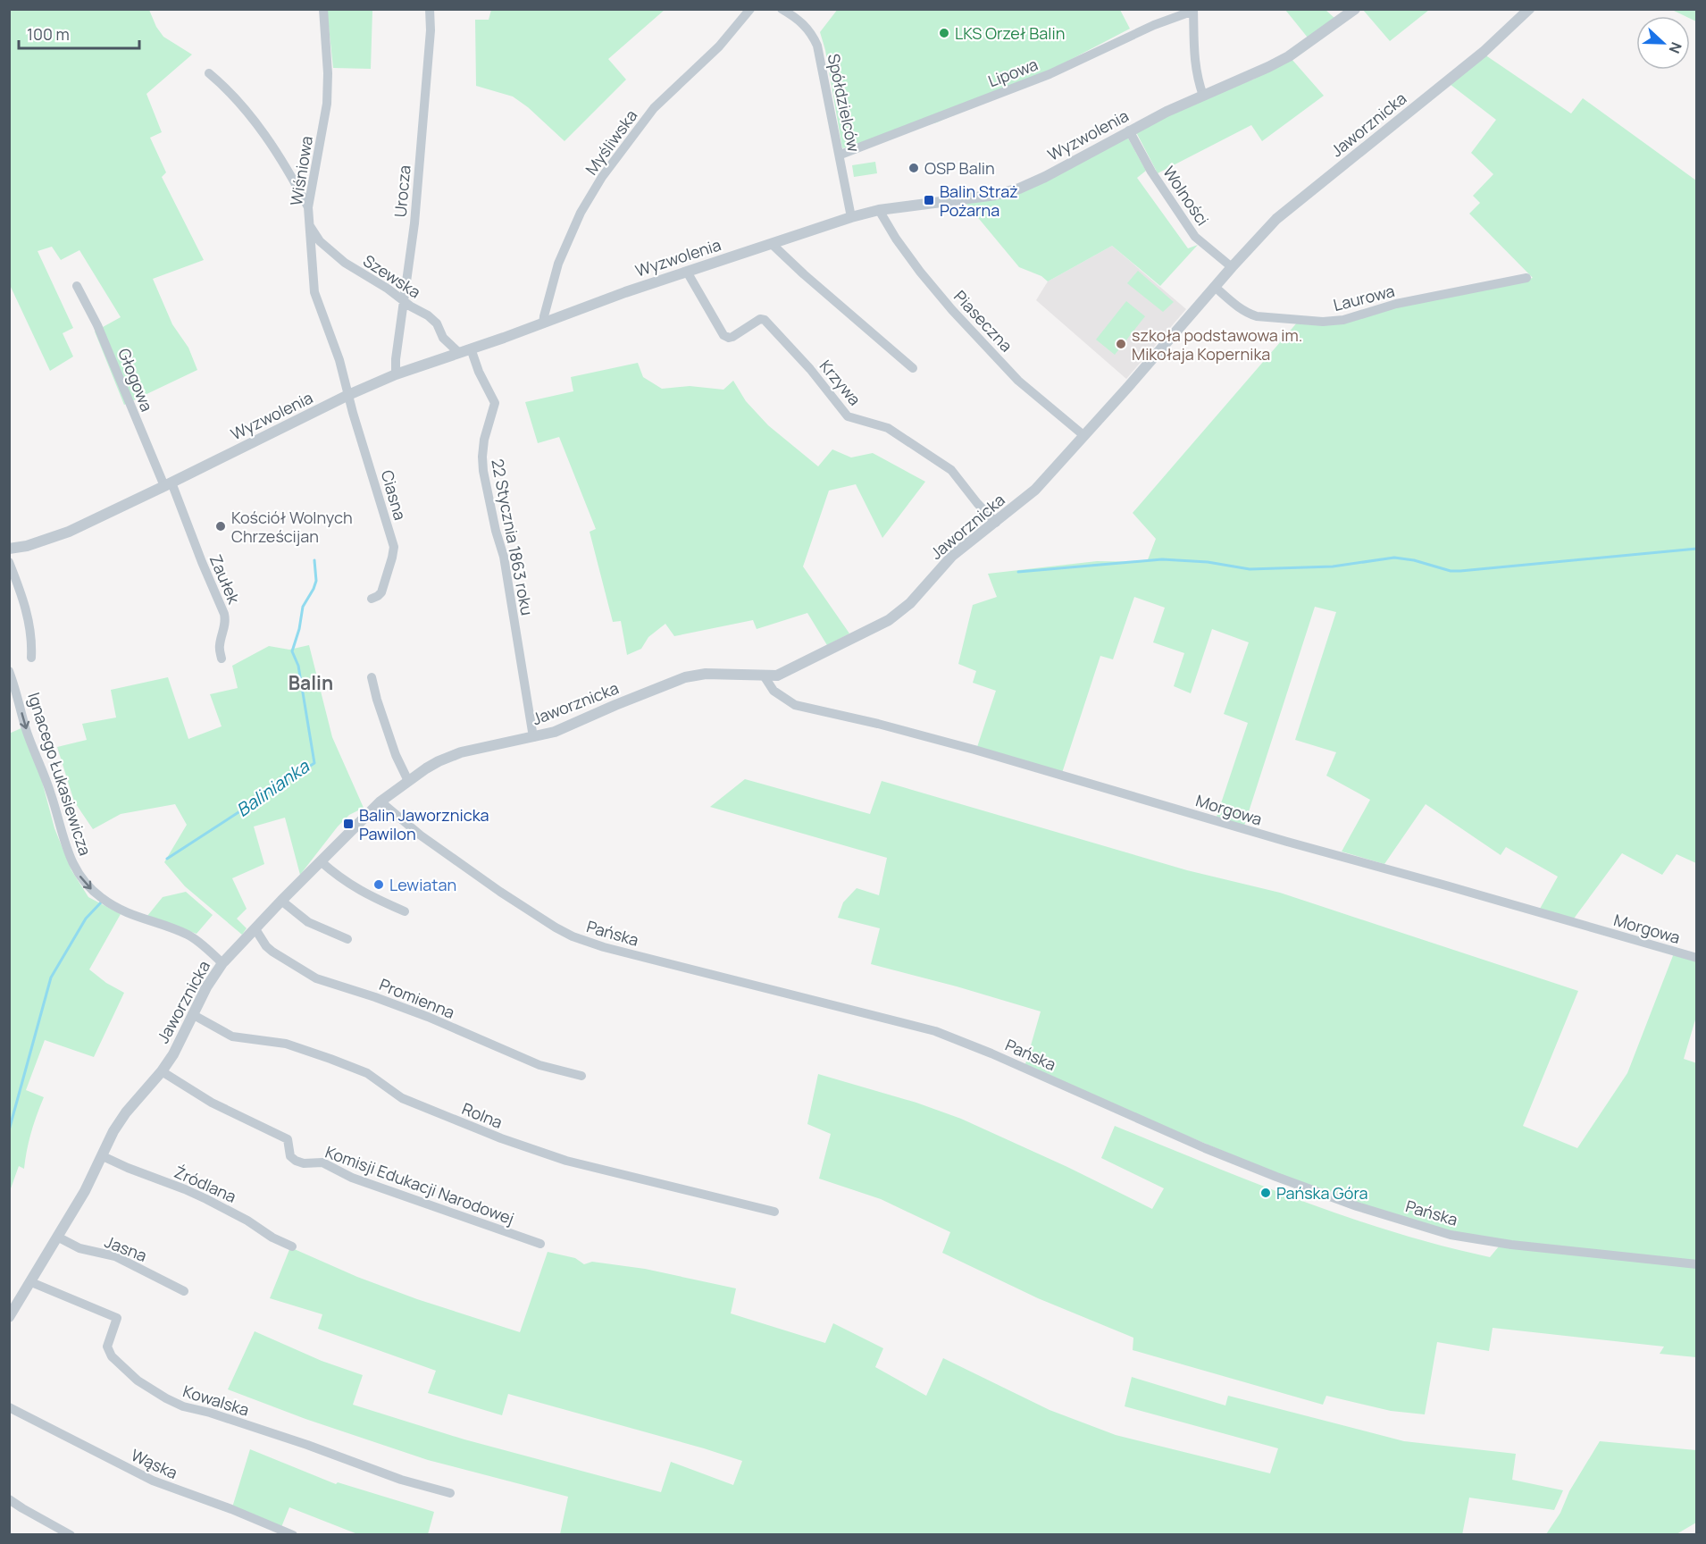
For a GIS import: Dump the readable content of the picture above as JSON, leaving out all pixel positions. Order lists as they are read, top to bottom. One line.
{"streets":{"street":["Lipowa","Spółdzielców","Jaworznicka","Wyzwolenia","Myśliwska","Wiśniowa","Urocza","Wolności","Szewska","Laurowa","Piaseczna","Głogowa","Krzywa","Ciasna","22 Stycznia 1863 roku","Zaułek","Ignacego Łukasiewicza","Morgowa","Pańska","Promienna","Rolna","Źródlana","Komisji Edukacji Narodowej","Jasna","Kowalska","Wąska"]},"crossings":[["Lipowa","Spółdzielców"],["Lipowa","Wyzwolenia"],["Spółdzielców","Wyzwolenia"],["Jaworznicka","Wolności"],["Jaworznicka","Laurowa"],["Jaworznicka","Piaseczna"],["Jaworznicka","Krzywa"],["Jaworznicka","22 Stycznia 1863 roku"],["Jaworznicka","Ignacego Łukasiewicza"],["Jaworznicka","Morgowa"],["Jaworznicka","Pańska"],["Jaworznicka","Promienna"],["Jaworznicka","Rolna"],["Jaworznicka","Źródlana"],["Jaworznicka","Komisji Edukacji Narodowej"],["Jaworznicka","Jasna"],["Jaworznicka","Kowalska"],["Wyzwolenia","Myśliwska"],["Wyzwolenia","Wiśniowa"],["Wyzwolenia","Urocza"],["Wyzwolenia","Wolności"],["Wyzwolenia","Szewska"],["Wyzwolenia","Piaseczna"],["Wyzwolenia","Głogowa"],["Wyzwolenia","Krzywa"],["Wyzwolenia","Ciasna"],["Wyzwolenia","22 Stycznia 1863 roku"],["Wyzwolenia","Zaułek"],["Wiśniowa","Szewska"],["Wiśniowa","Ciasna"],["Urocza","Szewska"],["Głogowa","Zaułek"]],"one_way":["Ignacego Łukasiewicza"],"districts":["Balin"],"water":["Balinianka"],"places":{"other":["LKS Orzeł Balin","OSP Balin","szkoła podstawowa im. Mikołaja Kopernika","Kościół Wolnych Chrześcijan","Lewiatan","Pańska Góra"],"transit":["Balin Straż Pożarna","Balin Jaworznicka Pawilon"]},"scale_bar":"100 m","north":"right"}
